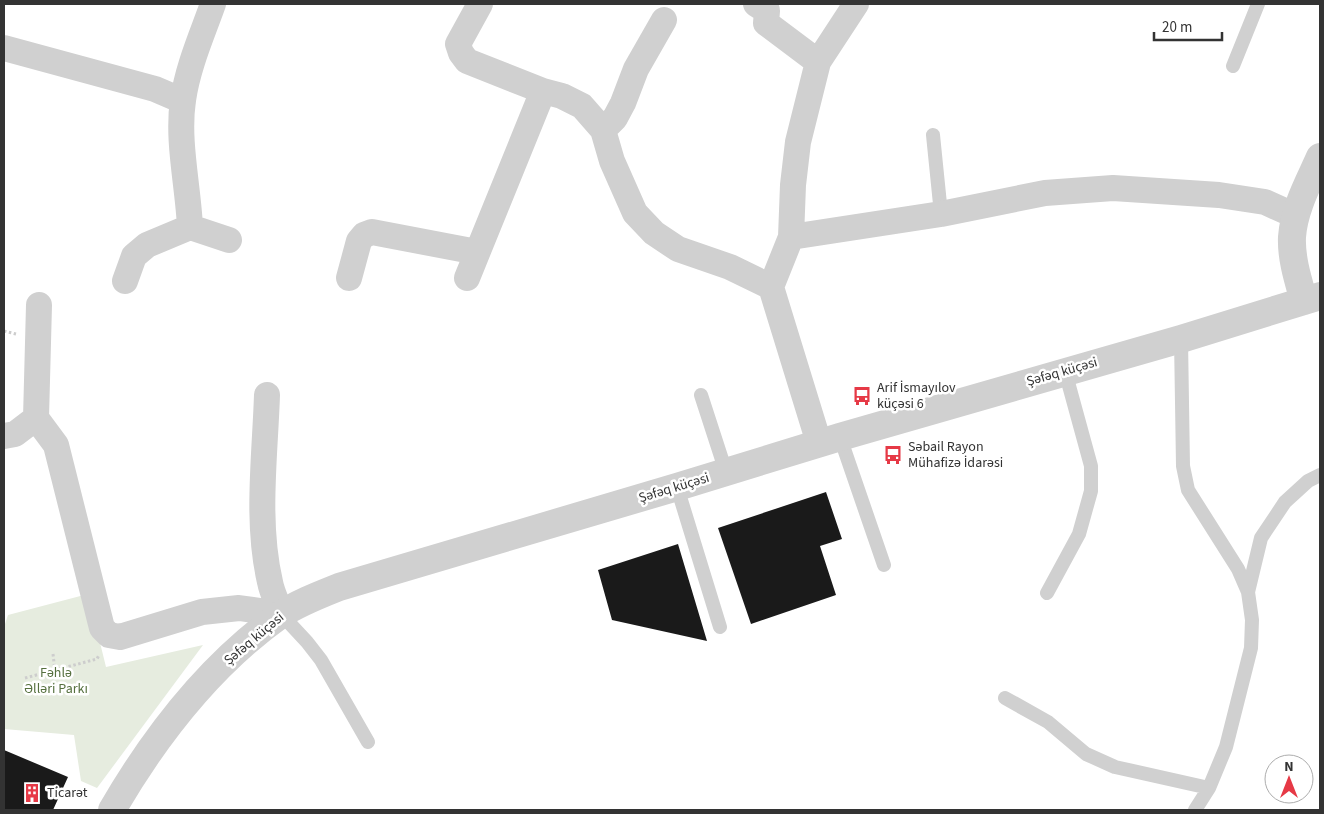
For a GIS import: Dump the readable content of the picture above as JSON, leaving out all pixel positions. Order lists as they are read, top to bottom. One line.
{"streets":{"street":["Şəfəq küçəsi"]},"parks":["Fəhlə Əlləri Parkı"],"places":{"bus stop":["Arif İsmayılov küçəsi 6","Səbail Rayon Mühafizə İdarəsi"],"building":["Ticarət"]},"scale_bar":"20 m","north":"top"}
